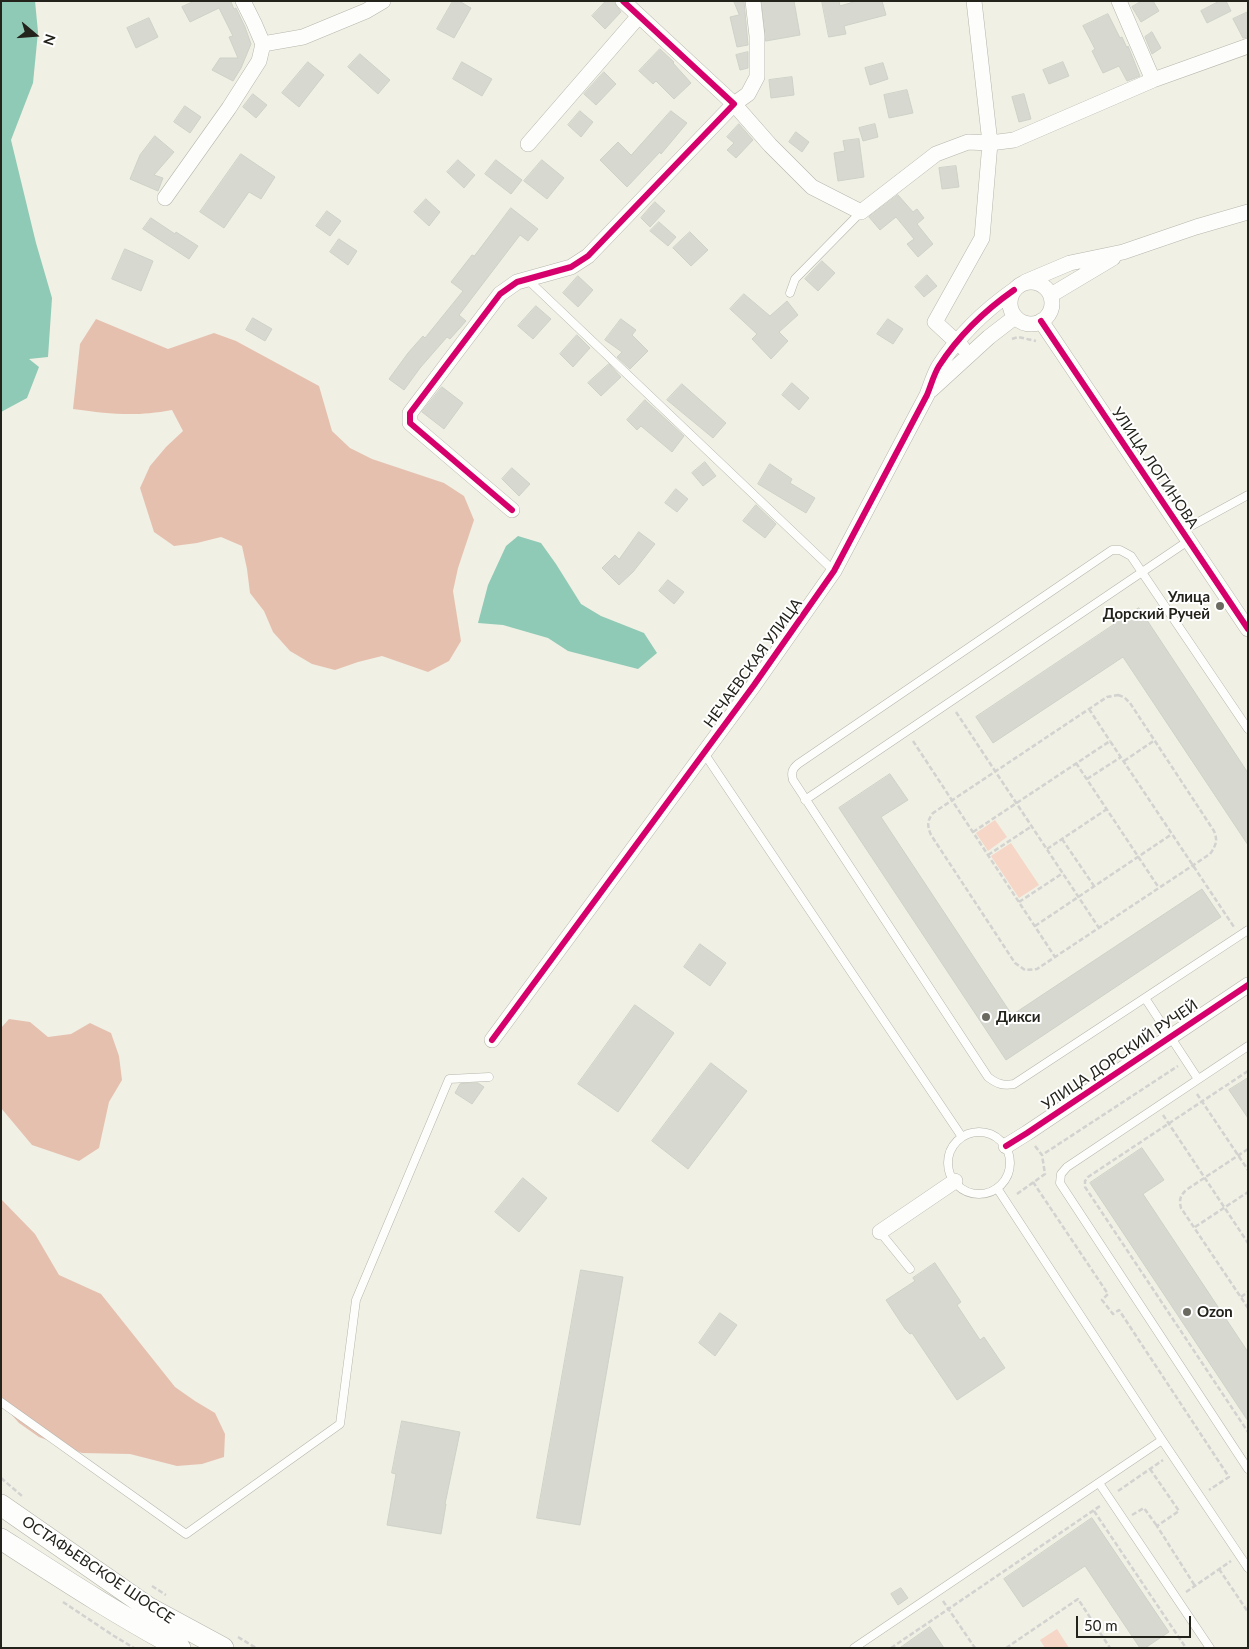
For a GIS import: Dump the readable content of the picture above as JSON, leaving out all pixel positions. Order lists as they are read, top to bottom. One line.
{"streets":{"main road":["ОСТАФЬЕВСКОЕ ШОССЕ"],"street":["УЛИЦА ЛОГИНОВА","НЕЧАЕВСКАЯ УЛИЦА","УЛИЦА ДОРСКИЙ РУЧЕЙ"]},"crossings":[["УЛИЦА ЛОГИНОВА","НЕЧАЕВСКАЯ УЛИЦА"]],"places":["Улица Дорский Ручей","Дикси","Ozon"],"scale_bar":"50 m","north":"right"}
